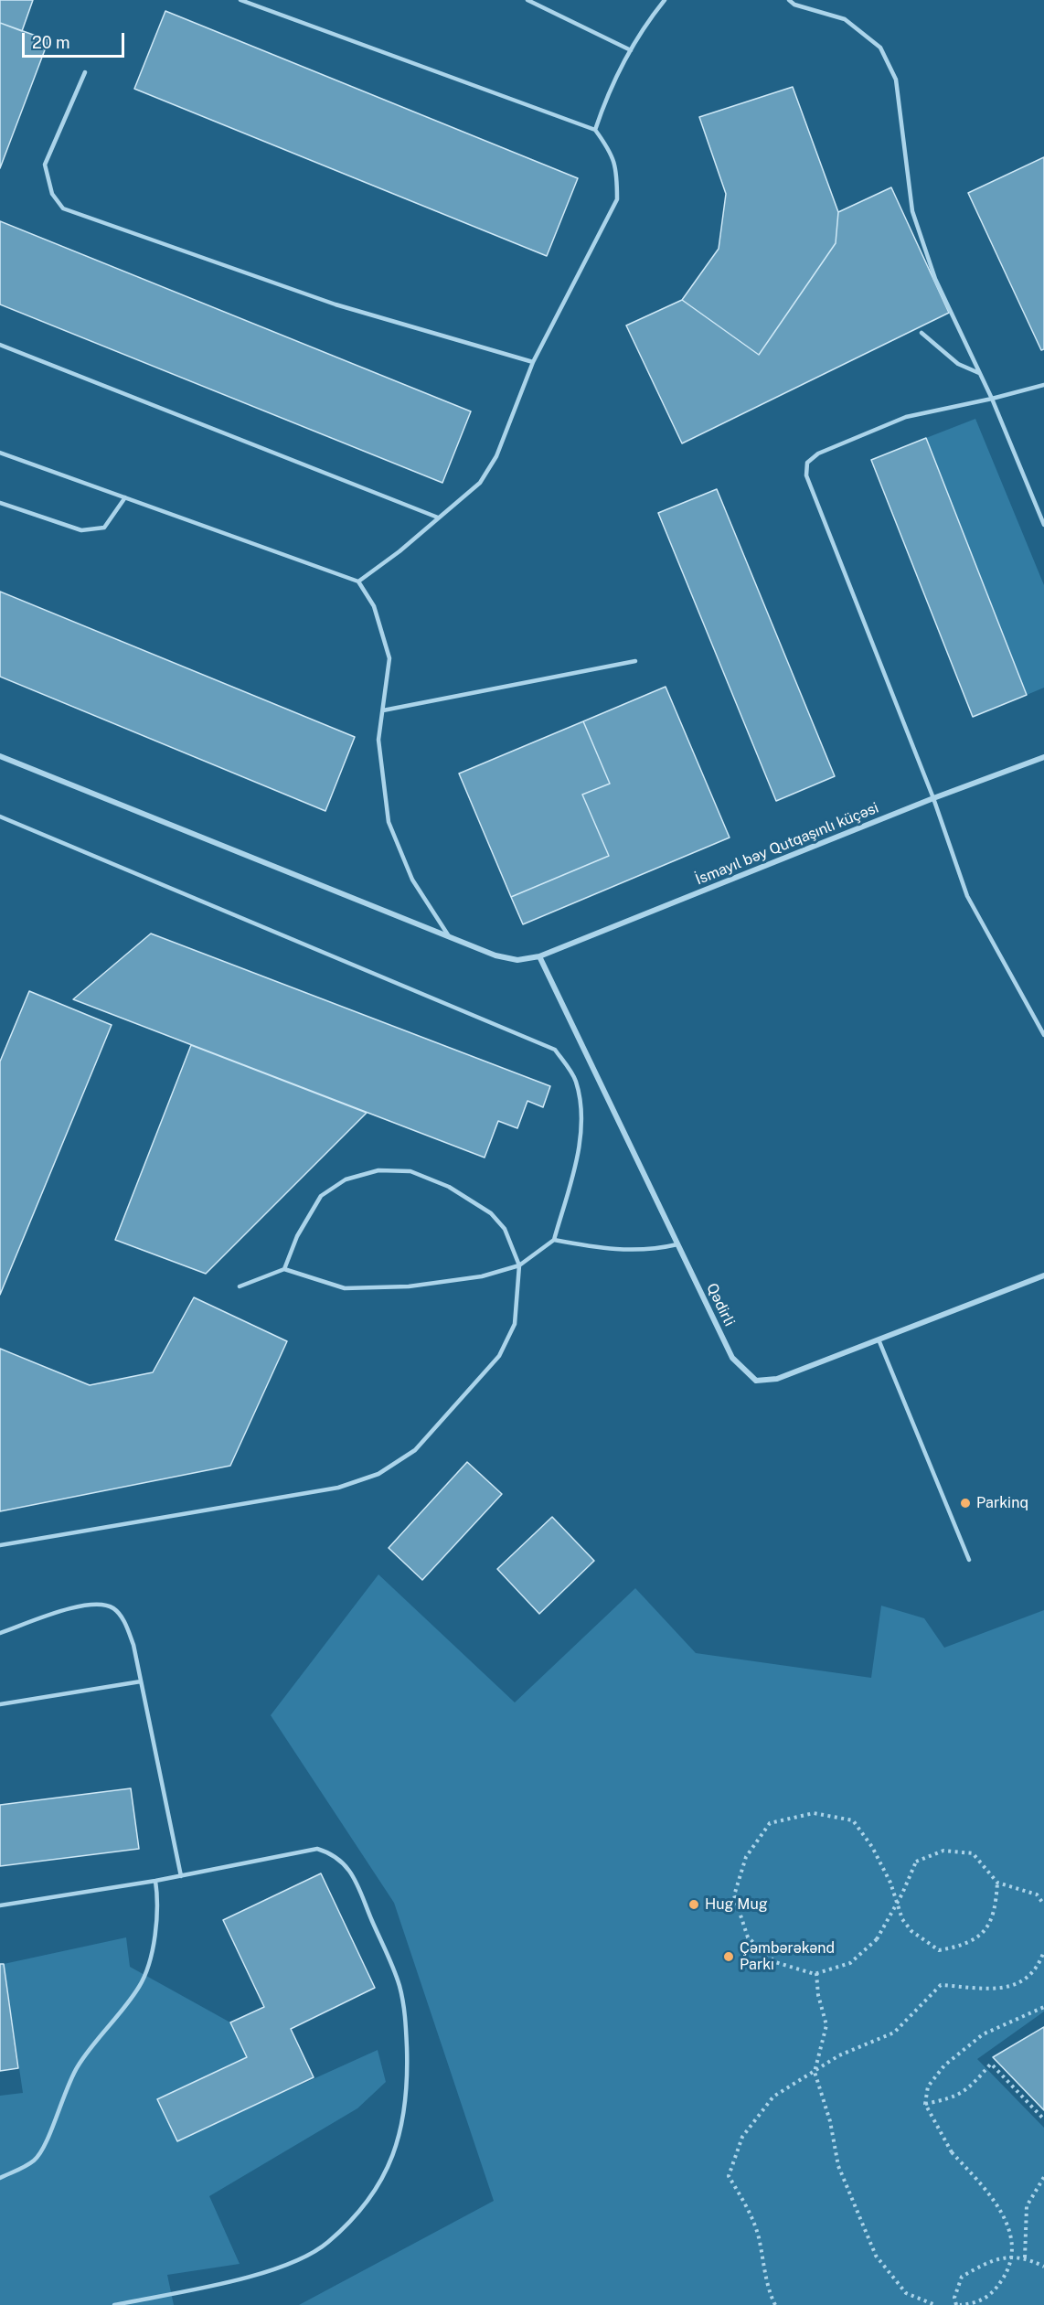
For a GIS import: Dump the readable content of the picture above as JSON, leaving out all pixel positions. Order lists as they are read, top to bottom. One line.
{"streets":{"street":["İsmayıl bəy Qutqaşınlı küçəsi","Qədirli"]},"crossings":[["İsmayıl bəy Qutqaşınlı küçəsi","Qədirli"]],"places":["Parkinq","Hug Mug","Çəmbərəkənd Parkı"],"scale_bar":"20 m"}
